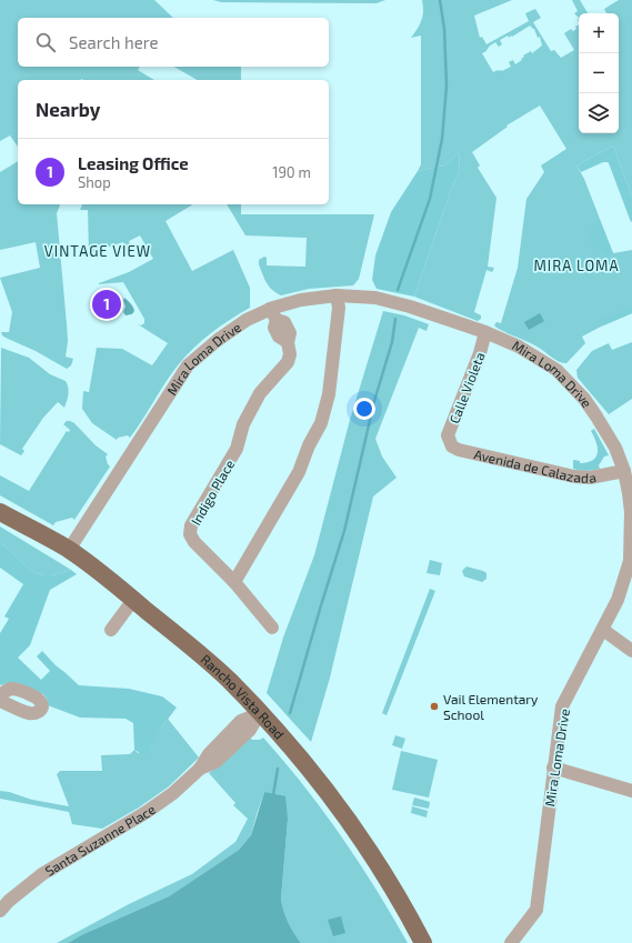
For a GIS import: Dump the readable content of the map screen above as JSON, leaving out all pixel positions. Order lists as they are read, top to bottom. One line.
{"streets":{"main road":["Rancho Vista Road"],"street":["Mira Loma Drive","Calle Violeta","Avenida de Calazada","Indigo Place","Santa Suzanne Place"]},"crossings":[["Mira Loma Drive","Calle Violeta"],["Mira Loma Drive","Avenida de Calazada"],["Mira Loma Drive","Indigo Place"],["Mira Loma Drive","Rancho Vista Road"],["Calle Violeta","Avenida de Calazada"],["Rancho Vista Road","Santa Suzanne Place"]],"districts":["VINTAGE VIEW","MIRA LOMA"],"places":["Vail Elementary School"],"page":{"map_buttons":["+","−"],"search":"Search here","heading":"Nearby","list":[{"mark":"1","name":"Leasing Office","note":"Shop","value":"190 m"}],"pins":"1"}}
